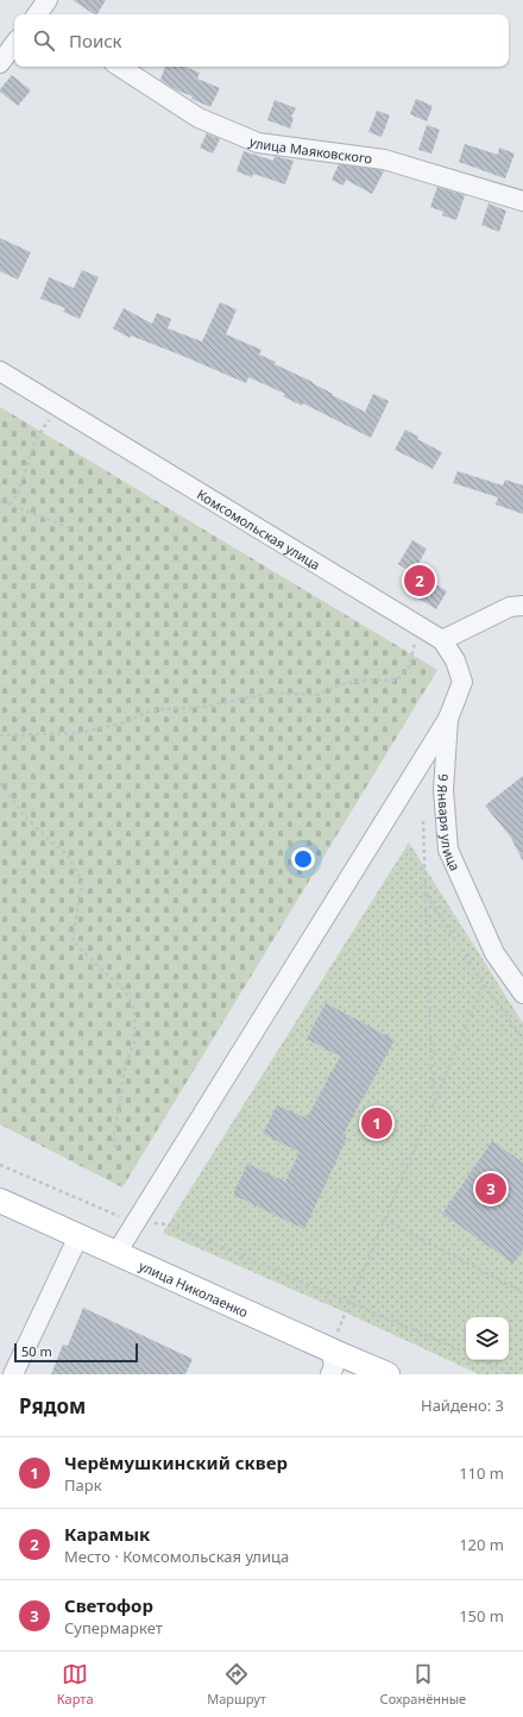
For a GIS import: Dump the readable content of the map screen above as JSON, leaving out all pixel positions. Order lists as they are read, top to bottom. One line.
{"streets":{"main road":["улица Николаенко"],"street":["улица Маяковского","Комсомольская улица","9 Января улица"]},"crossings":[["Комсомольская улица","9 Января улица"]],"scale_bar":"50 m","page":{"search":"Поиск","pins":["2","1","3"],"scale":"50 m","heading":["Рядом","Найдено: 3"],"list":[{"mark":"1","name":"Черёмушкинский сквер","note":"Парк","value":"110 m"},{"mark":"2","name":"Карамык","note":"Место · Комсомольская улица","value":"120 m"},{"mark":"3","name":"Светофор","note":"Супермаркет","value":"150 m"}],"nav":["Карта","Маршрут","Сохранённые"]}}
